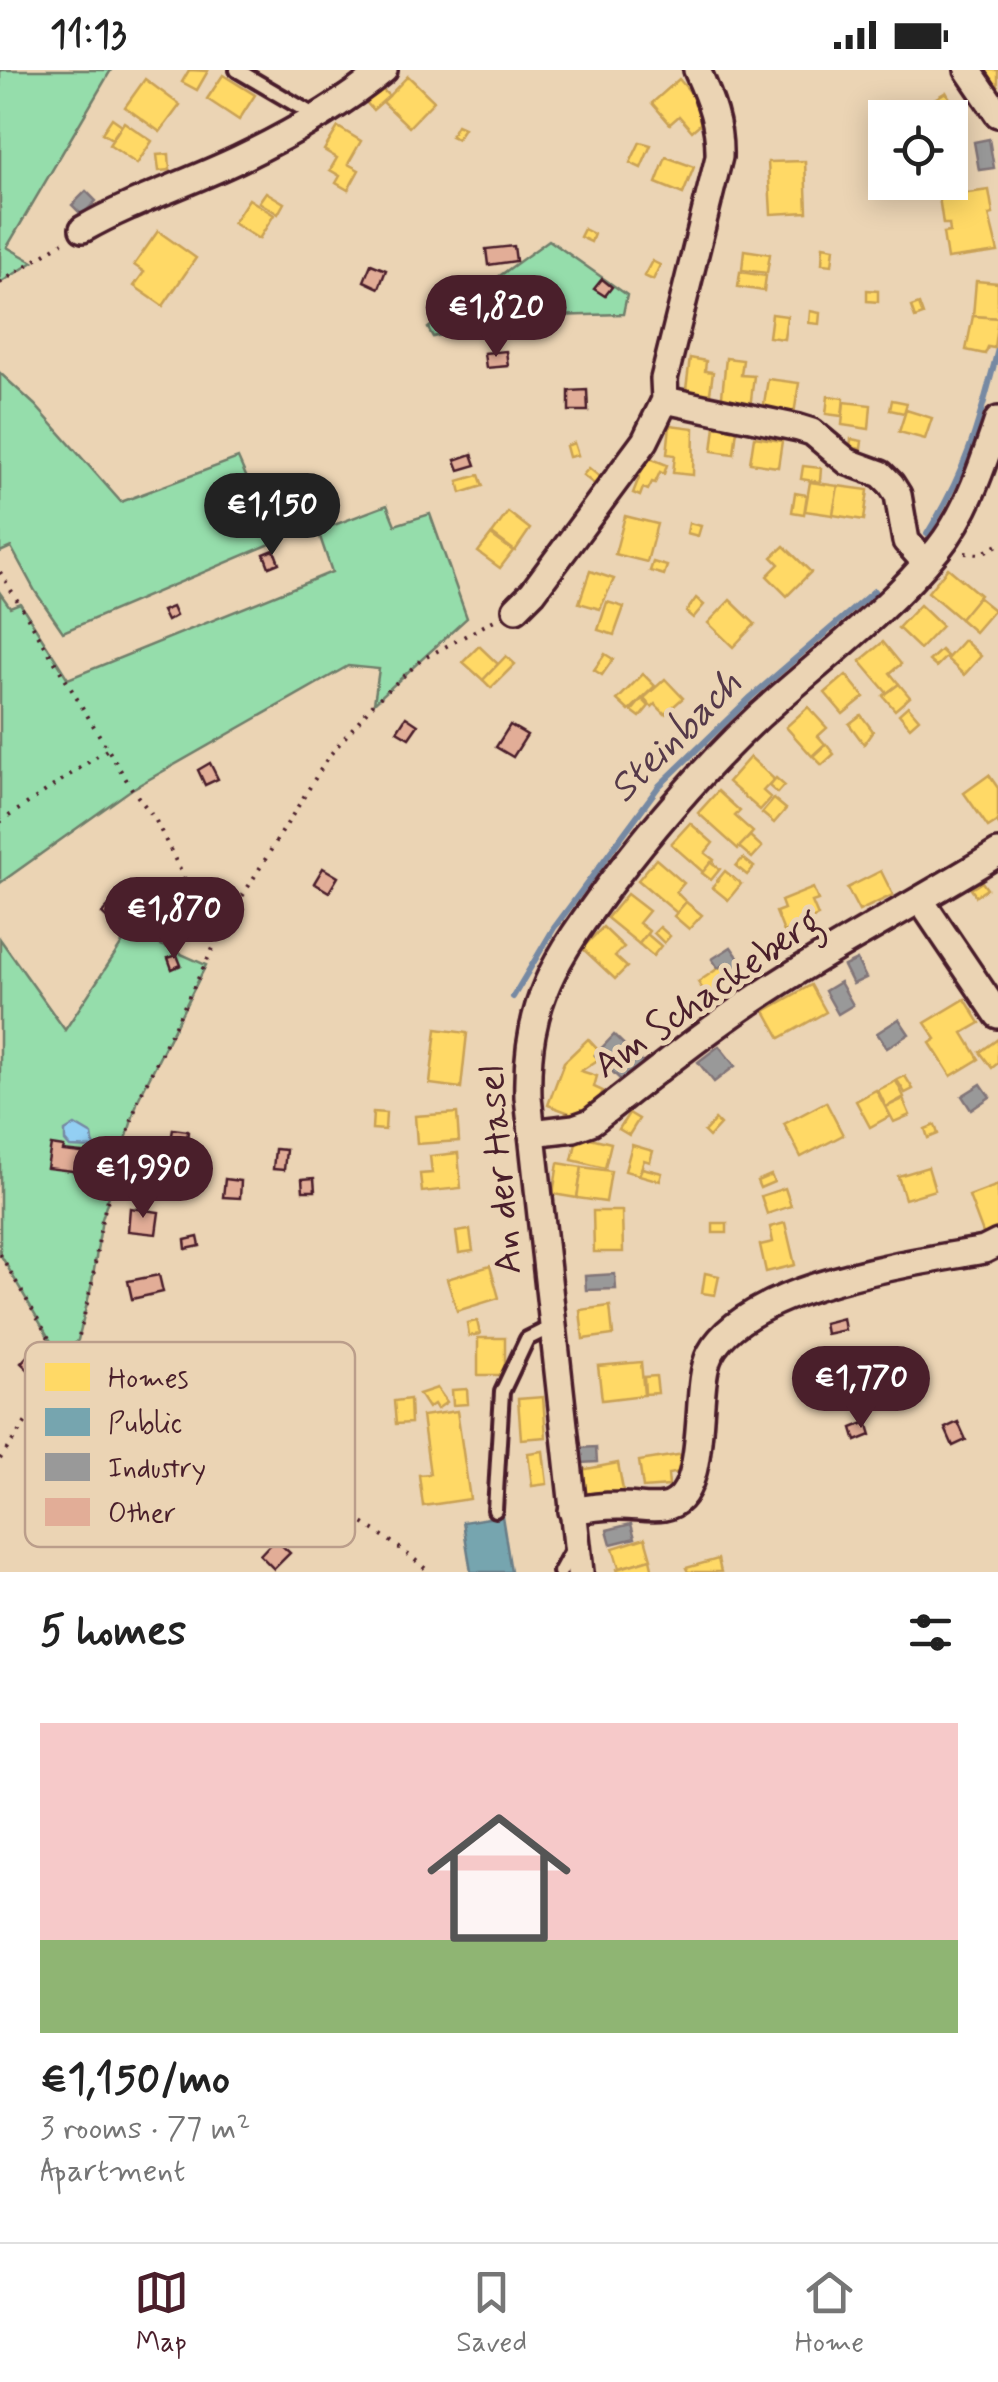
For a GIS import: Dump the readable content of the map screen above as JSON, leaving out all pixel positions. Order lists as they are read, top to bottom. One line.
{"streets":{"street":["Am Schackeberg","An der Hasel"]},"crossings":[["Am Schackeberg","An der Hasel"]],"water":["Steinbach"],"legend":["Homes","Public","Industry","Other"],"page":{"status":"11:13","price":["€1,820","€1,150","€1,870","€1,990","€1,770"],"heading":"5 homes","list":[{"name":"€1,150/mo","note":"3 rooms · 77 m² · Apartment"}],"tabs":["Map","Saved","Home"]}}
